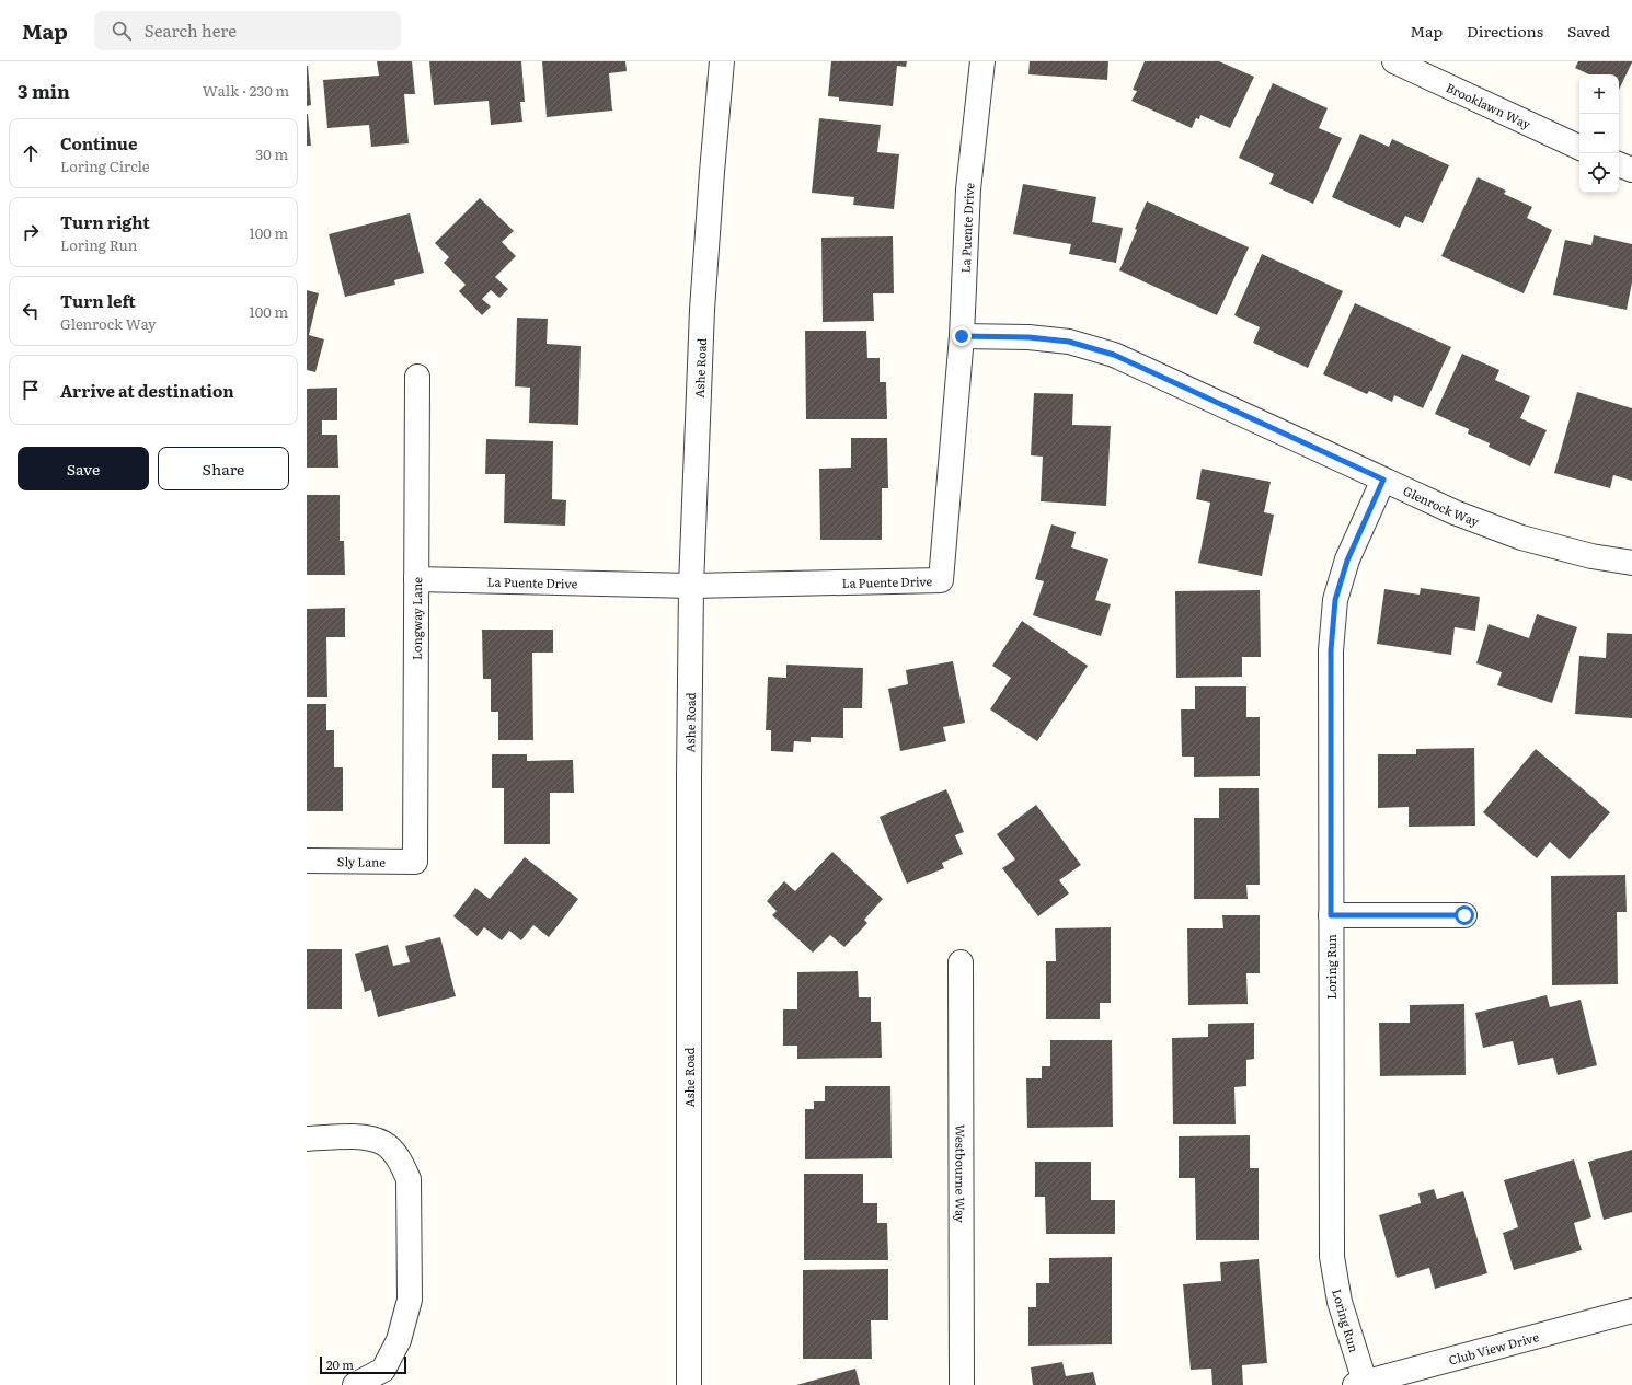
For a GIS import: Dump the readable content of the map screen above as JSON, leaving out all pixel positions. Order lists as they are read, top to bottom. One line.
{"streets":{"street":["Brooklawn Way","La Puente Drive","Ashe Road","Glenrock Way","Longway Lane","Sly Lane","Loring Run","Westbourne Way","Club View Drive"]},"crossings":[["La Puente Drive","Ashe Road"],["La Puente Drive","Glenrock Way"],["La Puente Drive","Longway Lane"],["Glenrock Way","Loring Run"],["Longway Lane","Sly Lane"],["Loring Run","Club View Drive"]],"scale_bar":"20 m","page":{"header":"Map","search":"Search here","nav":["Map","Directions","Saved"],"heading":["3 min","Walk · 230 m"],"map_buttons":["+","−"],"list":[["Continue","Loring Circle","30 m"],["Turn right","Loring Run","100 m"],["Turn left","Glenrock Way","100 m"],"Arrive at destination"],"buttons":["Save","Share"],"scale":"20 m"}}
